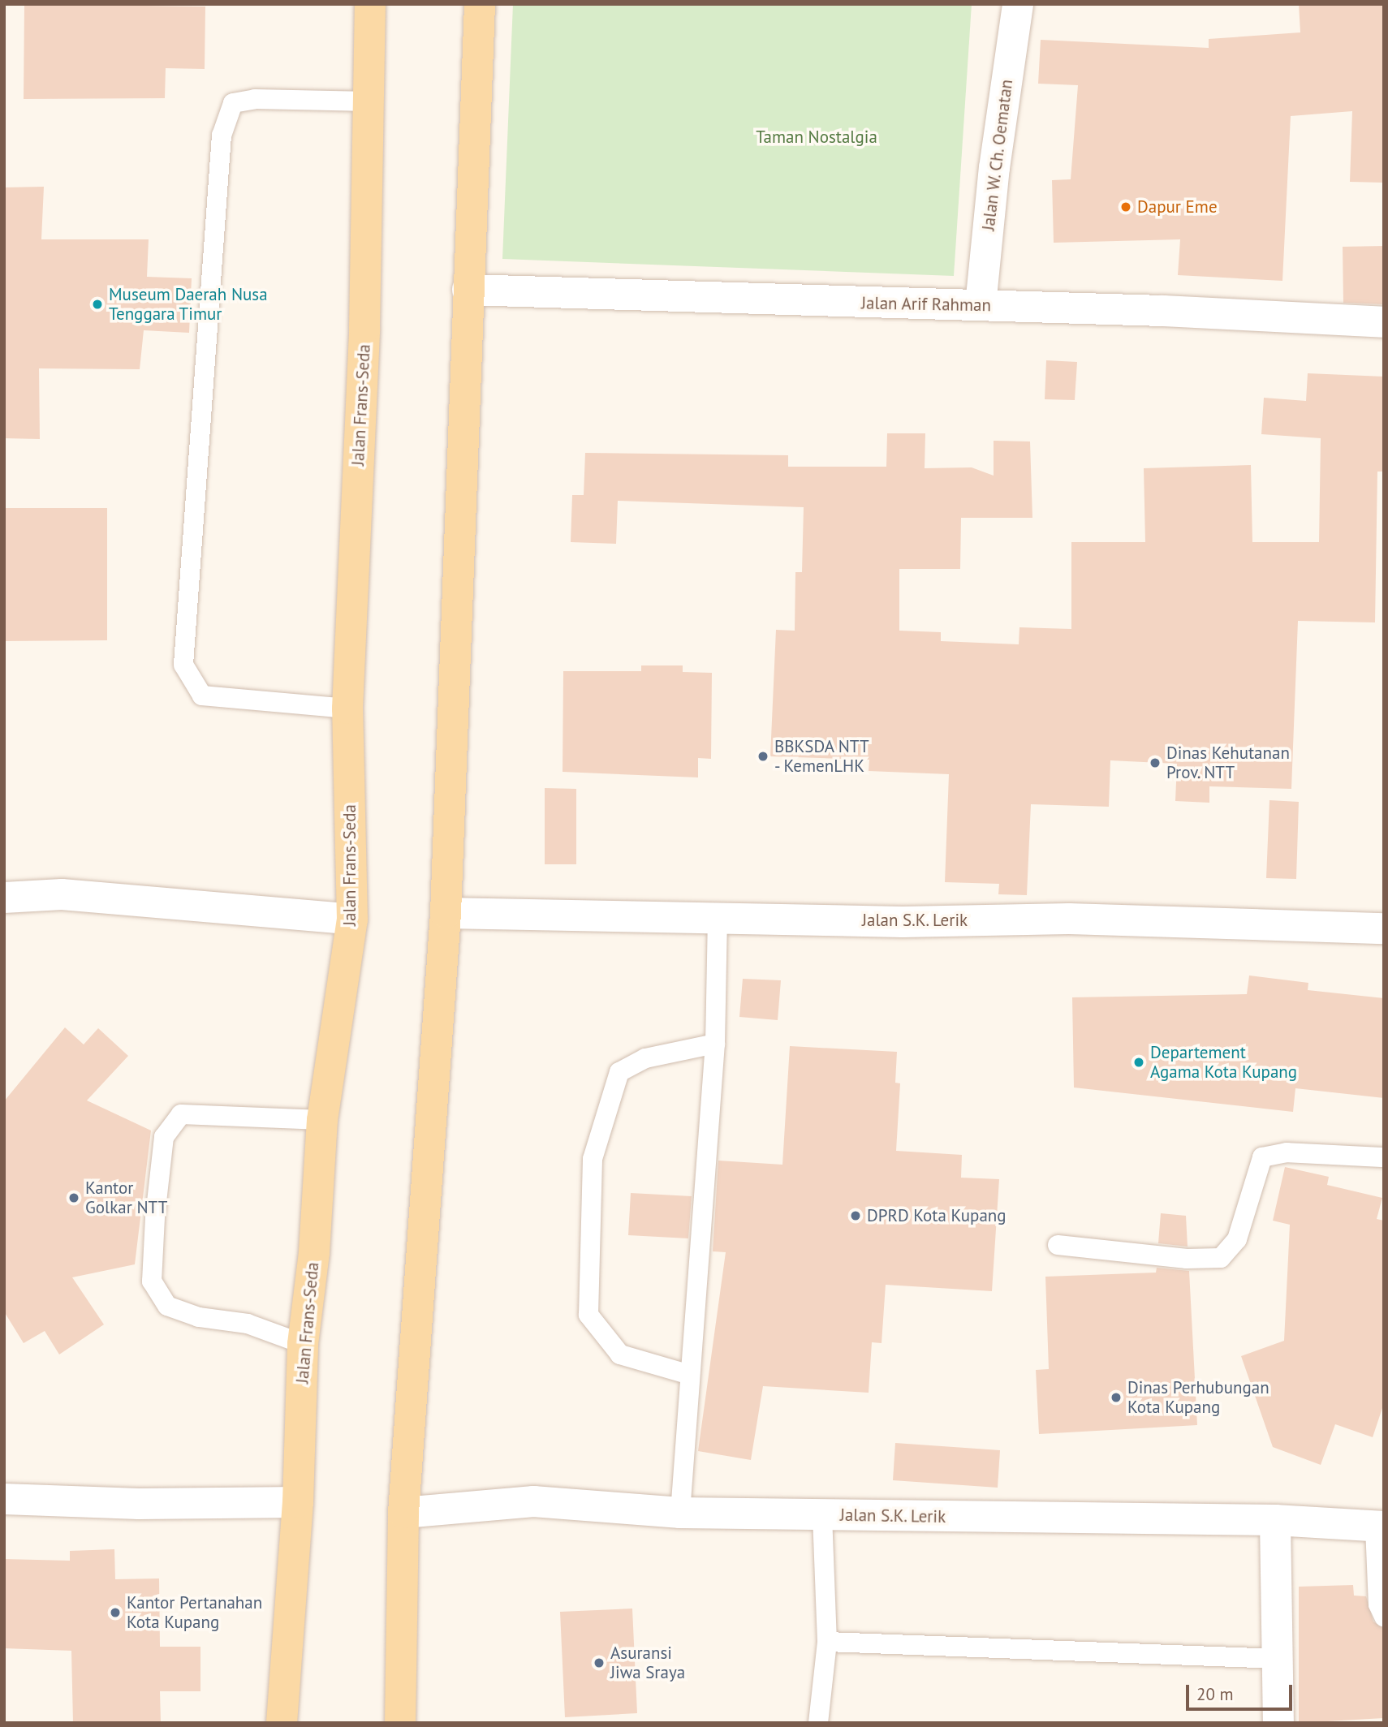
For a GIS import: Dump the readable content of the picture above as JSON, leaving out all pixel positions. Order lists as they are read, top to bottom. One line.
{"streets":{"main road":["Jalan Frans-Seda"],"street":["Jalan W. Ch. Oematan","Jalan Arif Rahman","Jalan S.K. Lerik"]},"crossings":[["Jalan W. Ch. Oematan","Jalan Arif Rahman"]],"parks":["Taman Nostalgia"],"places":["Dapur Eme","Museum Daerah Nusa Tenggara Timur","BBKSDA NTT - KemenLHK","Dinas Kehutanan Prov. NTT","Departement Agama Kota Kupang","Kantor Golkar NTT","DPRD Kota Kupang","Dinas Perhubungan Kota Kupang","Kantor Pertanahan Kota Kupang","Asuransi Jiwa Sraya"],"scale_bar":"20 m"}
